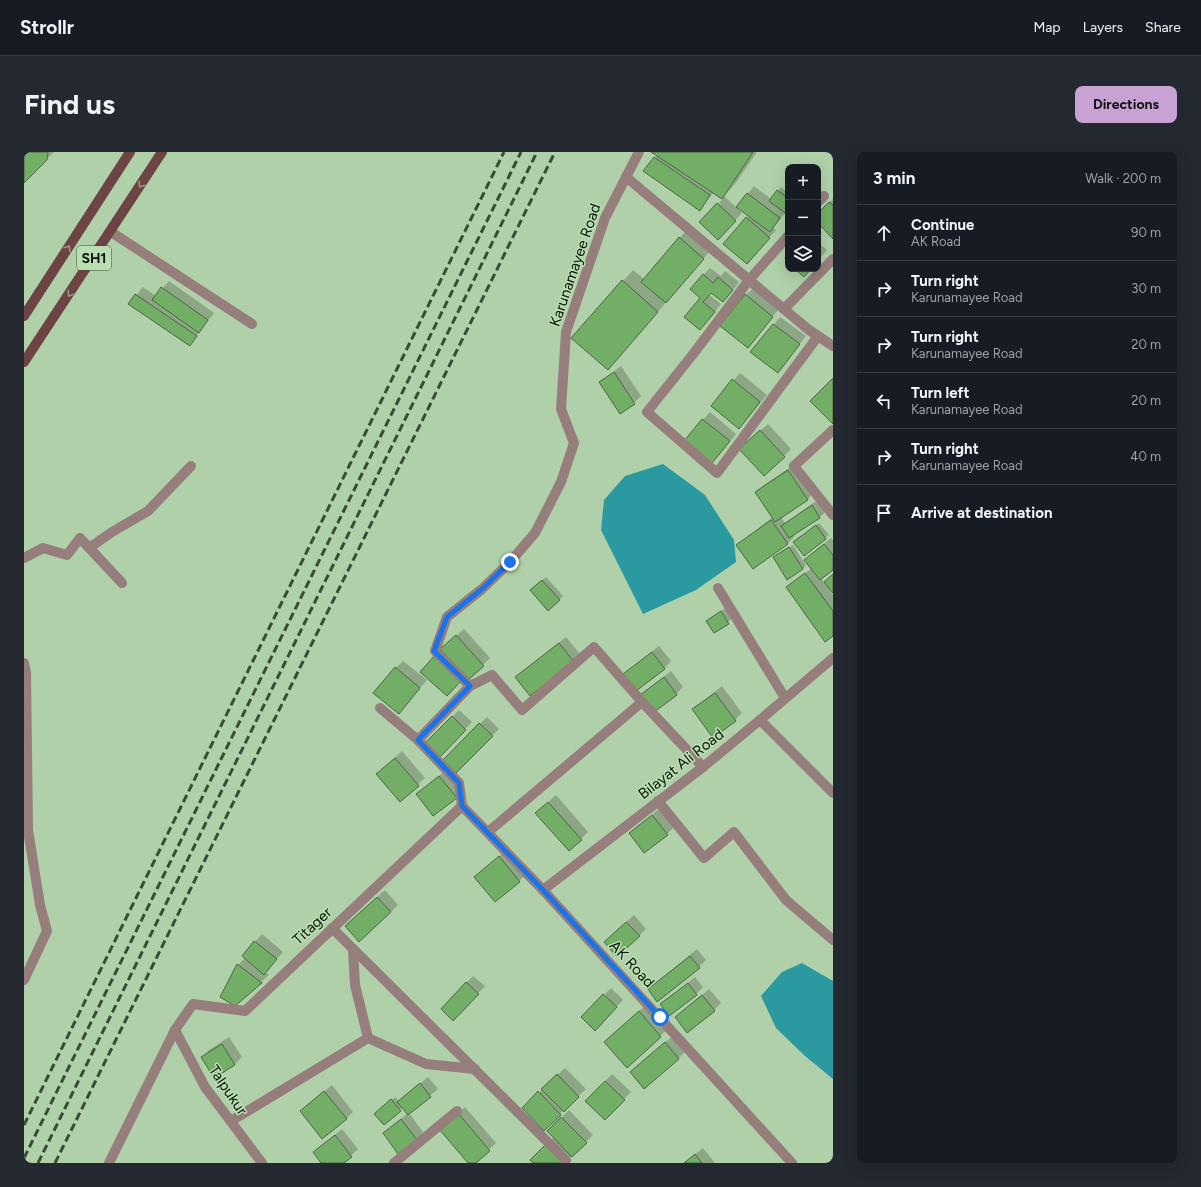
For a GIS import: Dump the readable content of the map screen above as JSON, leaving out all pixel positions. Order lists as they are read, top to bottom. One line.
{"streets":{"main road":["SH1"],"street":["Karunamayee Road","Bilayat Ali Road","Titager","AK Road","Talpukur"]},"crossings":[["Bilayat Ali Road","AK Road"],["Titager","AK Road"],["Titager","Talpukur"]],"page":{"header":"Strollr","nav":["Map","Layers","Share"],"buttons":"Directions","title":"Find us","heading":["3 min","Walk · 200 m"],"map_buttons":["+","−"],"list":[["Continue","AK Road","90 m"],["Turn right","Karunamayee Road","30 m"],["Turn right","Karunamayee Road","20 m"],["Turn left","Karunamayee Road","20 m"],["Turn right","Karunamayee Road","40 m"],"Arrive at destination"]}}
